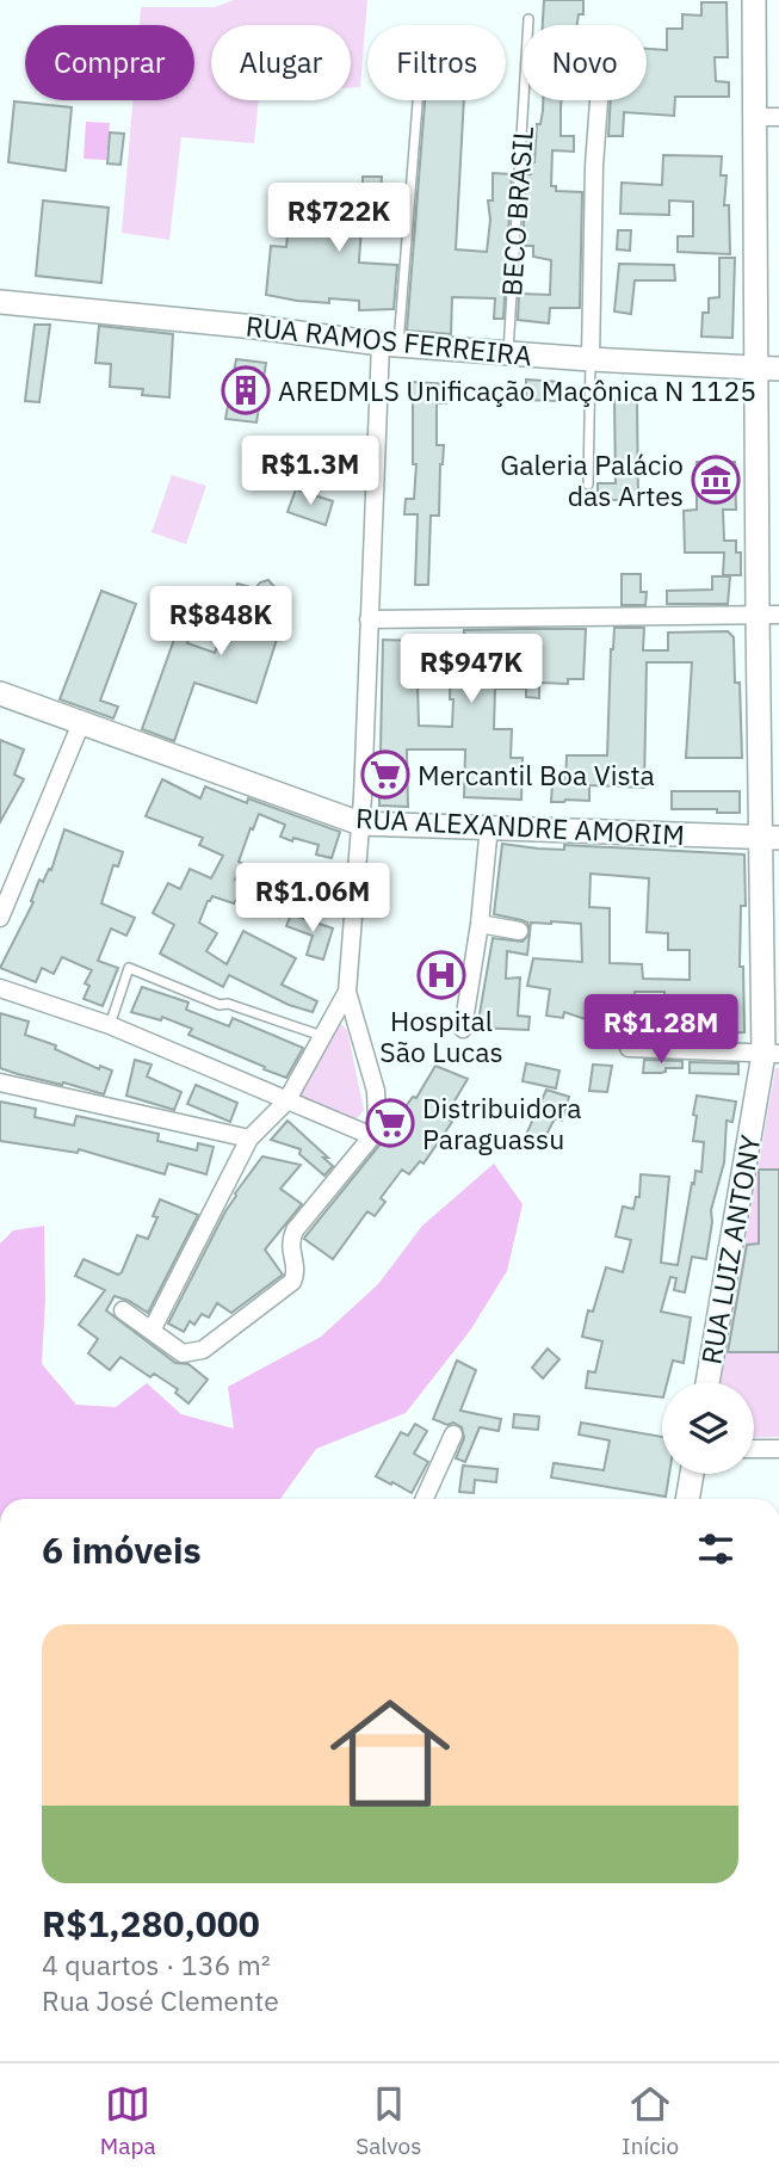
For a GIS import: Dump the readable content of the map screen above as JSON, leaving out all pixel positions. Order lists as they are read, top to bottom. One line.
{"streets":{"street":["RUA RAMOS FERREIRA","RUA ALEXANDRE AMORIM","RUA LUIZ ANTONY"],"lane":["BECO BRASIL"]},"crossings":[["BECO BRASIL","RUA RAMOS FERREIRA"],["RUA RAMOS FERREIRA","RUA LUIZ ANTONY"],["RUA ALEXANDRE AMORIM","RUA LUIZ ANTONY"]],"places":{"building":["AREDMLS Unificação Maçônica N 1125"],"museum":["Galeria Palácio das Artes"],"supermarket":["Mercantil Boa Vista","Distribuidora Paraguassu"],"hospital":["Hospital São Lucas"]},"page":{"chip":["Comprar","Alugar","Filtros","Novo"],"price":["R$722K","R$1.3M","R$848K","R$947K","R$1.06M","R$1.28M"],"heading":"6 imóveis","list":[{"name":"R$1,280,000","note":"4 quartos · 136 m² · Rua José Clemente"}],"tabs":["Mapa","Salvos","Início"]}}
